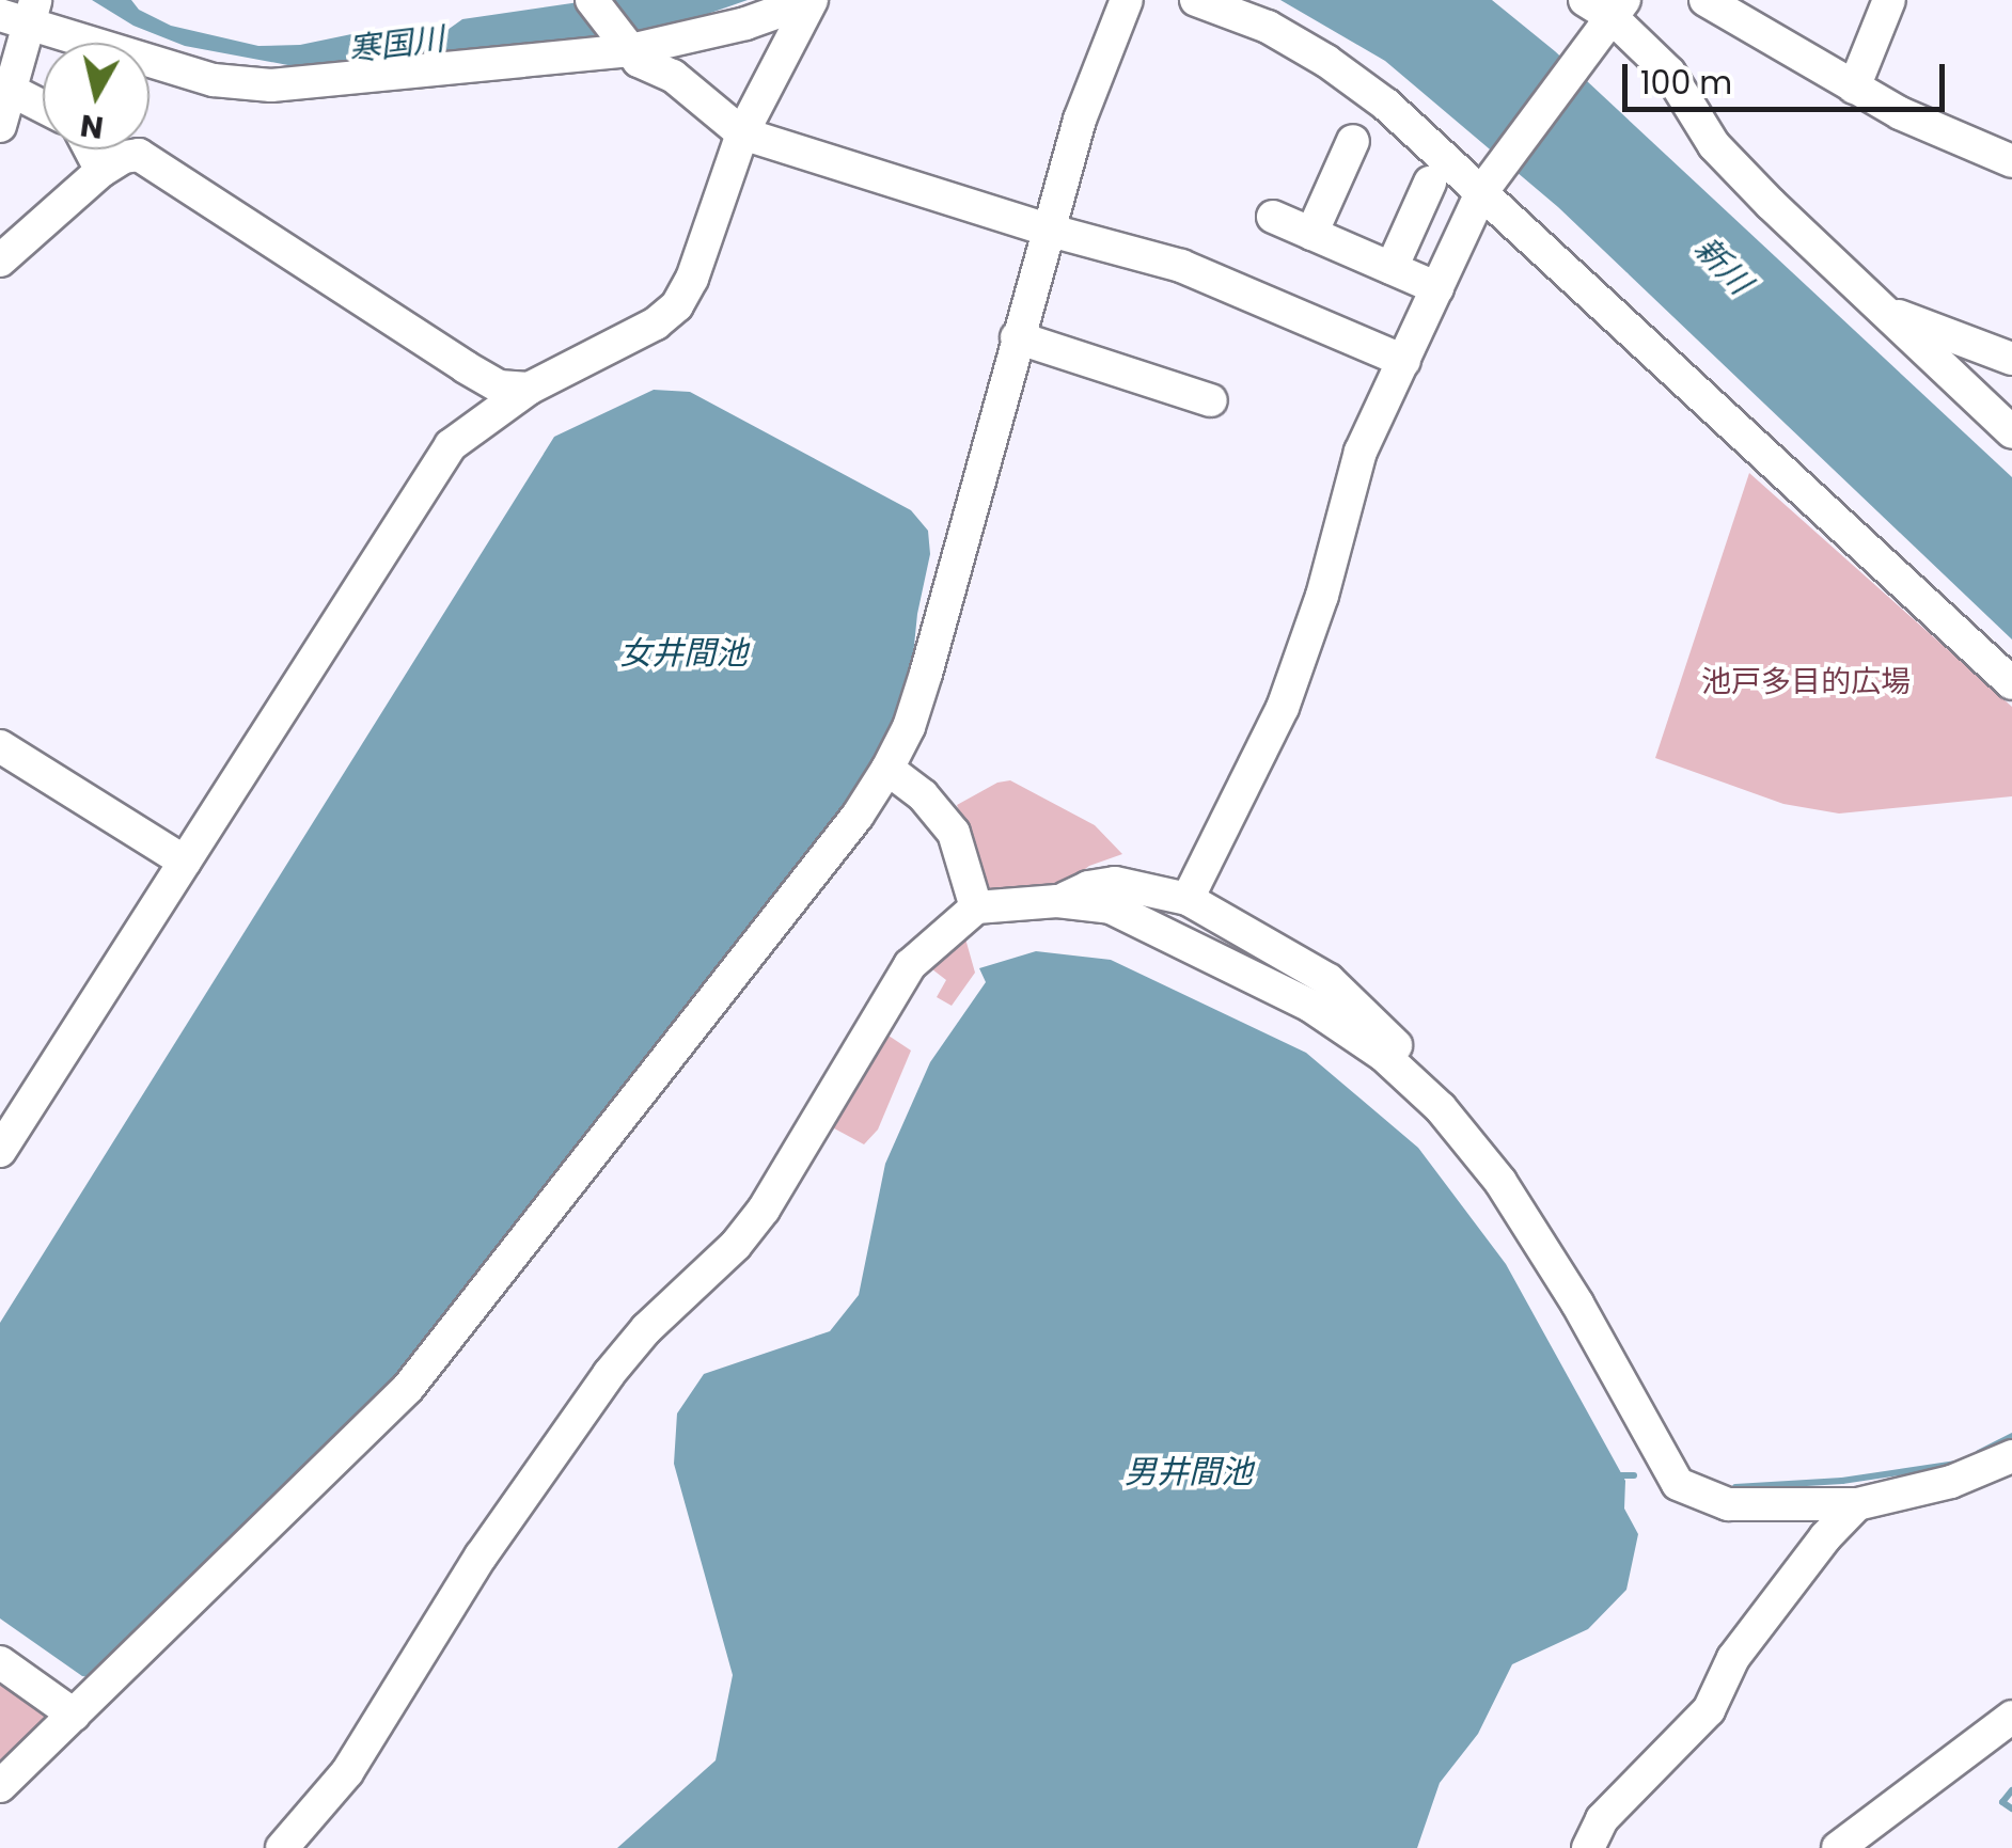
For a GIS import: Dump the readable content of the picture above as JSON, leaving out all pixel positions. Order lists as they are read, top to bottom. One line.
{"water":["寒国川","新川","女井間池","男井間池"],"parks":["池戸多目的広場"],"scale_bar":"100 m","north":"bottom"}
